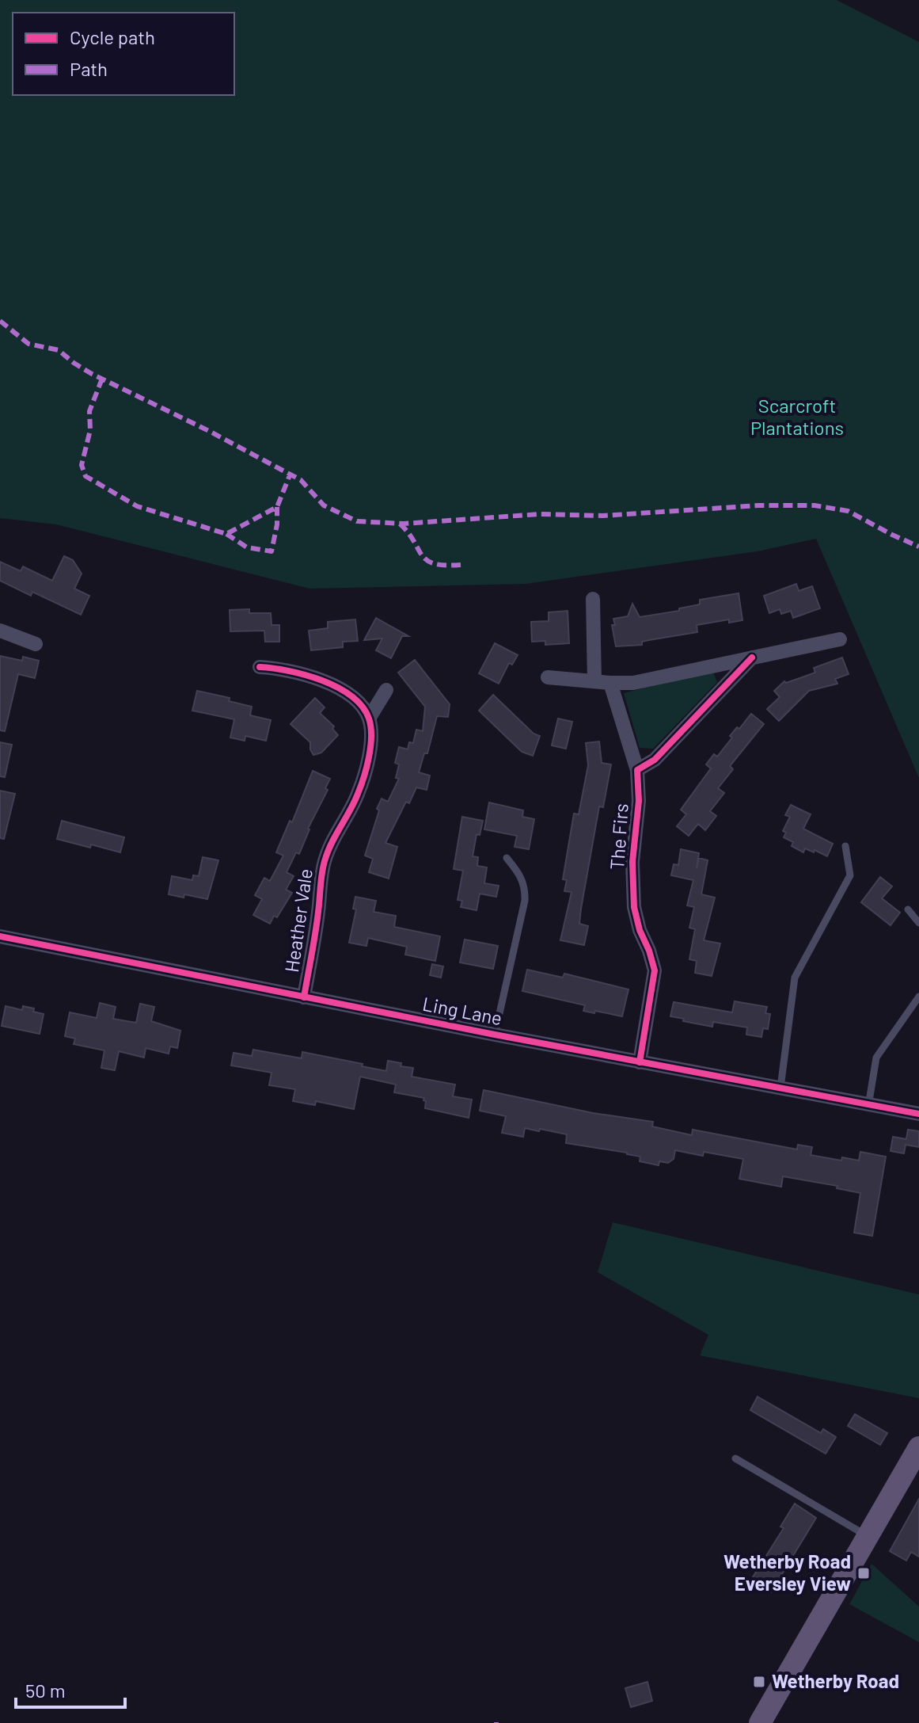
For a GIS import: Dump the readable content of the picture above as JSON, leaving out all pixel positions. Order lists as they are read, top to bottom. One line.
{"streets":{"street":["The Firs","Heather Vale","Ling Lane"]},"crossings":[["The Firs","Ling Lane"],["Heather Vale","Ling Lane"]],"parks":["Scarcroft Plantations"],"places":{"transit":["Wetherby Road Eversley View","Wetherby Road"]},"legend":["Cycle path","Path"],"scale_bar":"50 m"}
